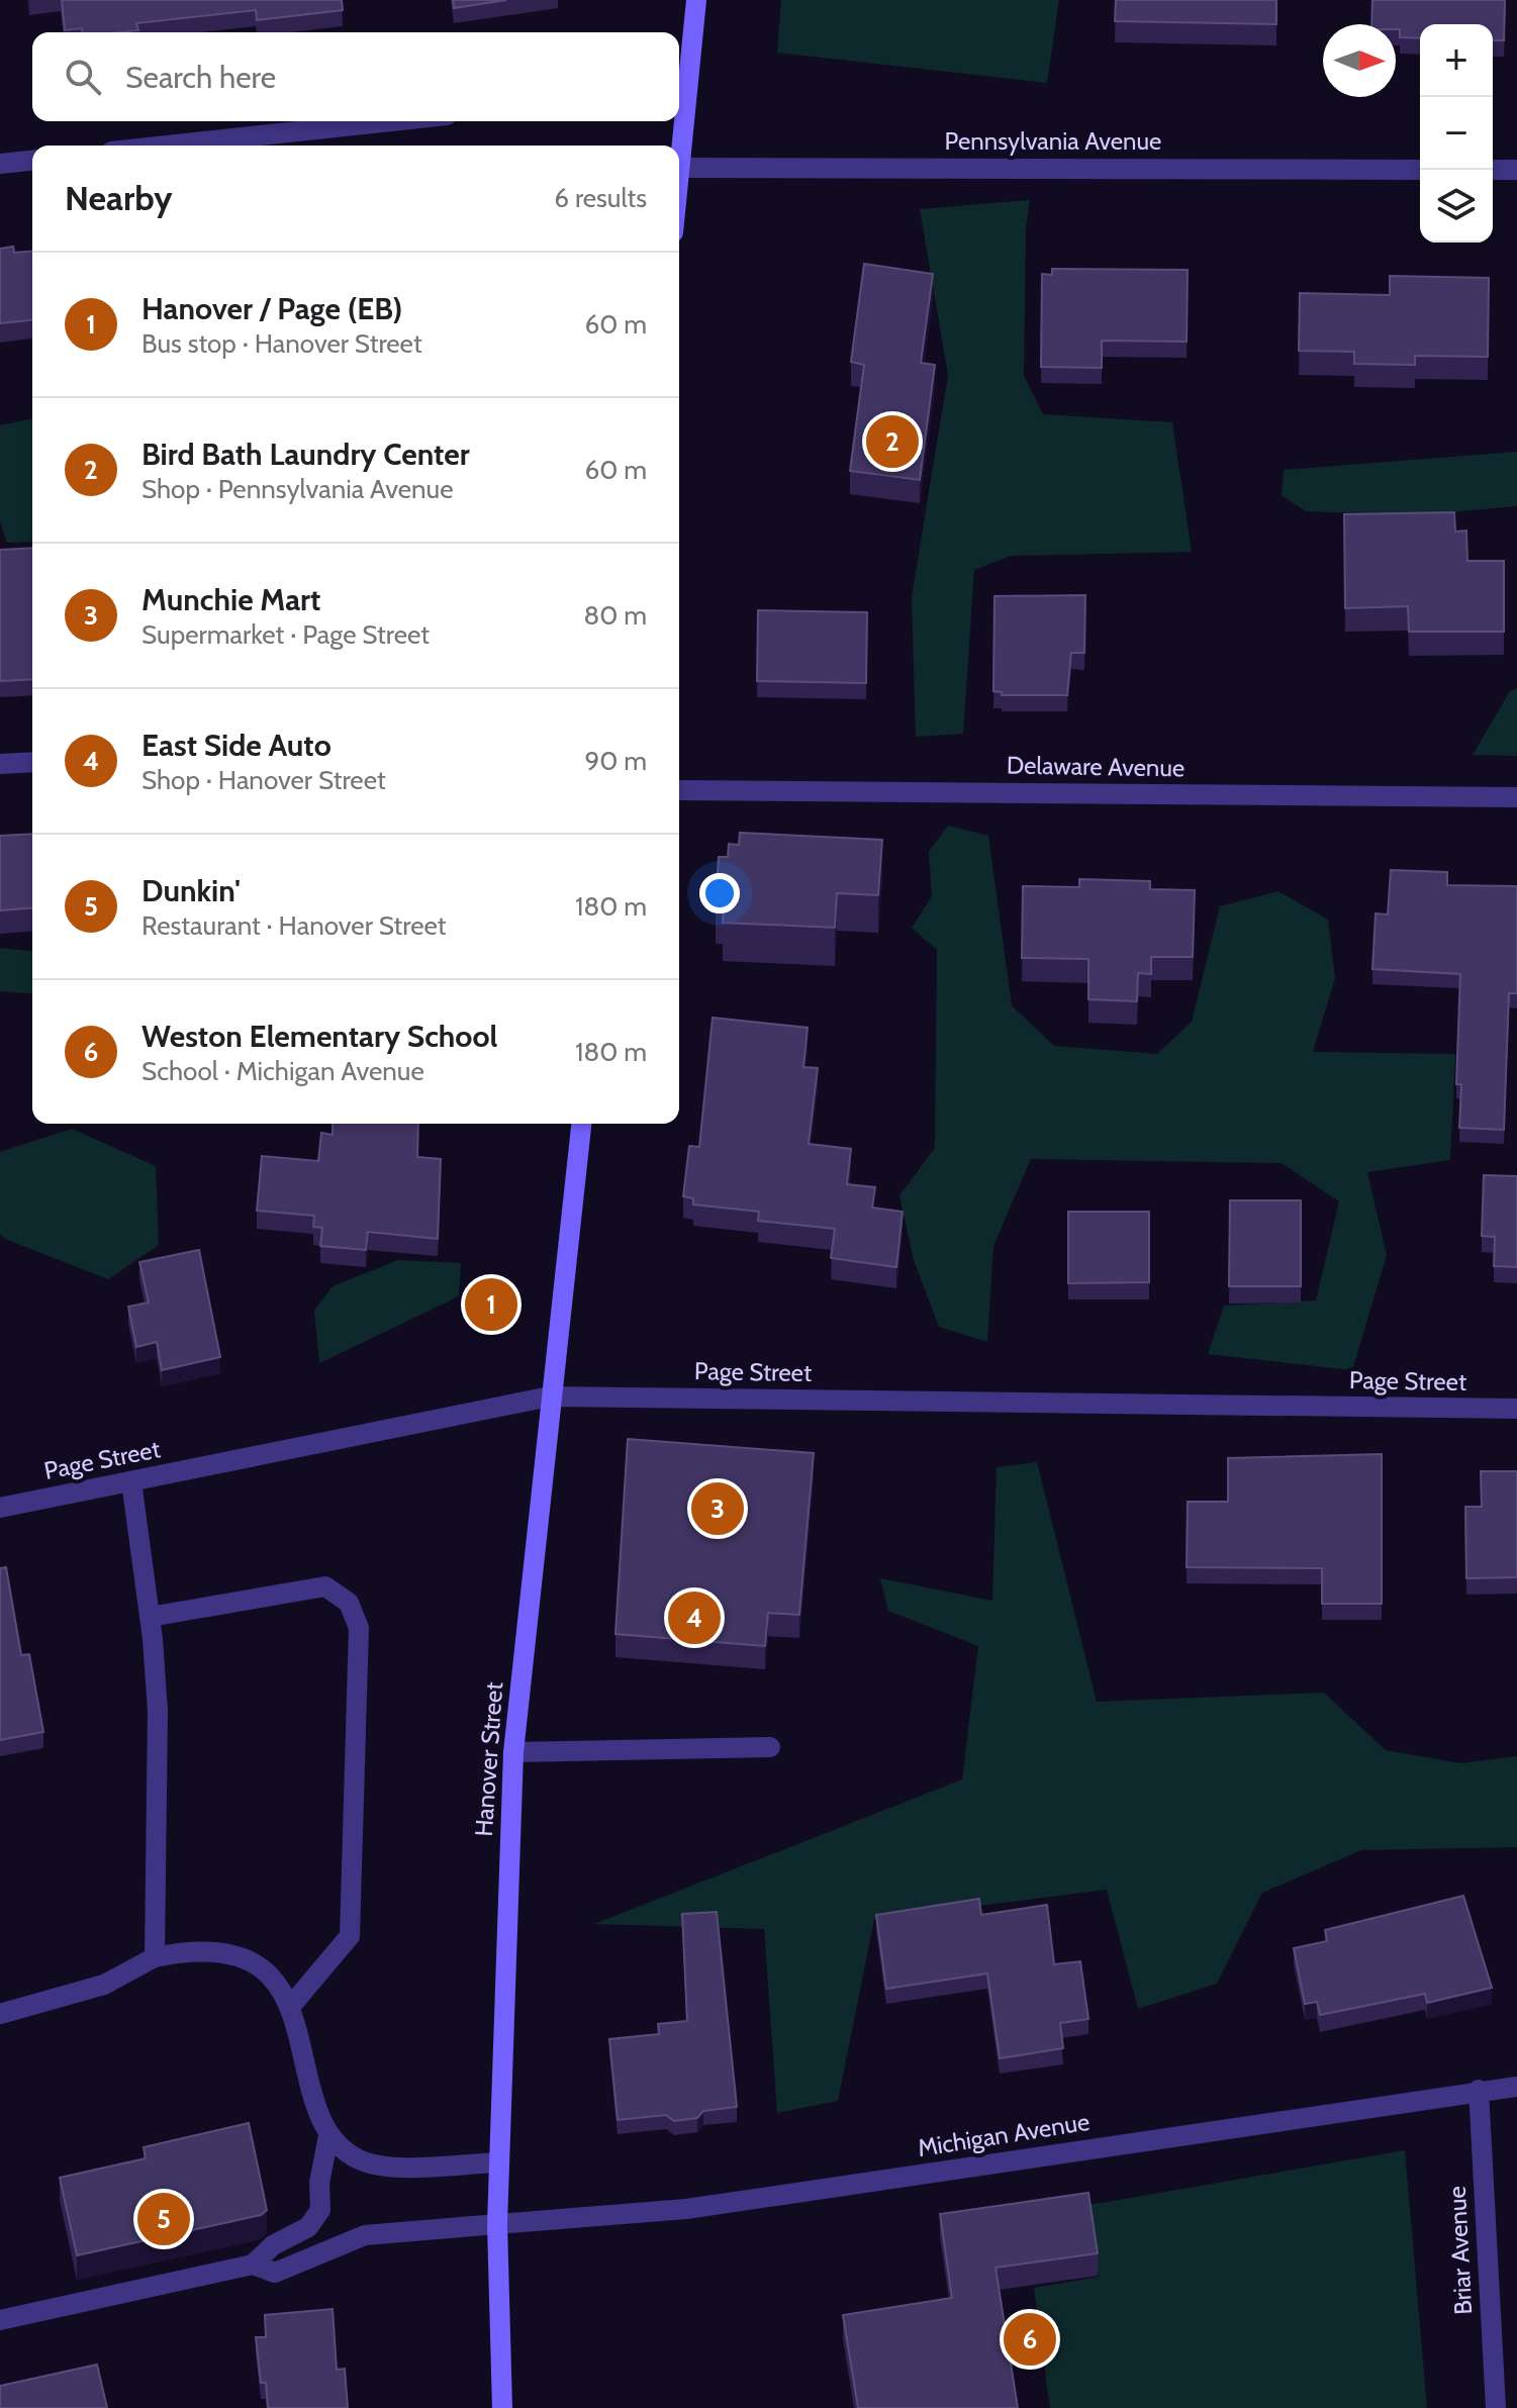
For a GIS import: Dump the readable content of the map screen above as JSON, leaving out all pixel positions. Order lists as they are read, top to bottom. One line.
{"streets":{"main road":["Hanover Street"],"street":["Pennsylvania Avenue","Delaware Avenue","Page Street","Michigan Avenue","Briar Avenue"]},"crossings":[["Page Street","Hanover Street"],["Hanover Street","Michigan Avenue"],["Michigan Avenue","Briar Avenue"]],"north":"right","page":{"map_buttons":["+","−"],"search":"Search here","heading":["Nearby","6 results"],"list":[{"mark":"1","name":"Hanover / Page (EB)","note":"Bus stop · Hanover Street","value":"60 m"},{"mark":"2","name":"Bird Bath Laundry Center","note":"Shop · Pennsylvania Avenue","value":"60 m"},{"mark":"3","name":"Munchie Mart","note":"Supermarket · Page Street","value":"80 m"},{"mark":"4","name":"East Side Auto","note":"Shop · Hanover Street","value":"90 m"},{"mark":"5","name":"Dunkin'","note":"Restaurant · Hanover Street","value":"180 m"},{"mark":"6","name":"Weston Elementary School","note":"School · Michigan Avenue","value":"180 m"}],"pins":["2","1","3","4","5","6"]}}
